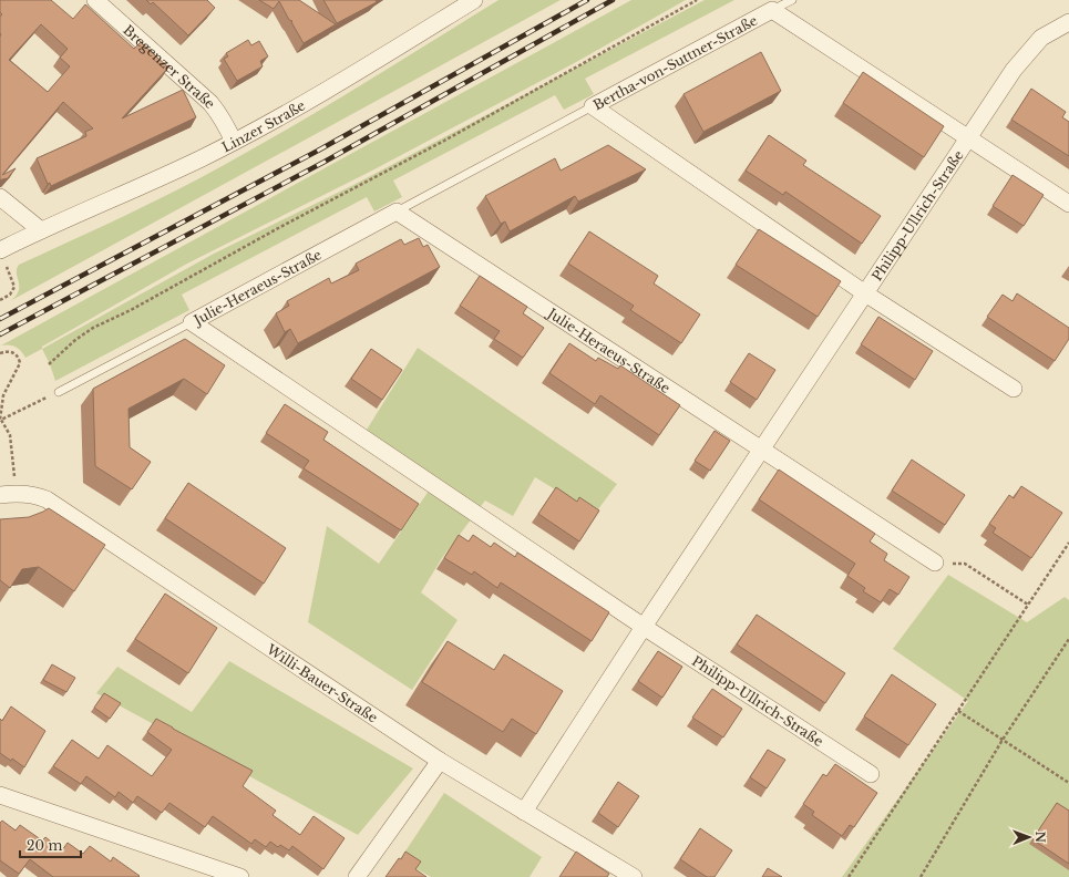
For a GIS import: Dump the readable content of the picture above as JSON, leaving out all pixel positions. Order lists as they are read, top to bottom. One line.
{"streets":{"street":["Bertha-von-Suttner-Straße","Bregenzer Straße","Linzer Straße","Philipp-Ullrich-Straße","Julie-Heraeus-Straße","Willi-Bauer-Straße"]},"crossings":[["Bertha-von-Suttner-Straße","Philipp-Ullrich-Straße"],["Bregenzer Straße","Linzer Straße"],["Philipp-Ullrich-Straße","Julie-Heraeus-Straße"],["Philipp-Ullrich-Straße","Willi-Bauer-Straße"]],"scale_bar":"20 m","north":"right"}
